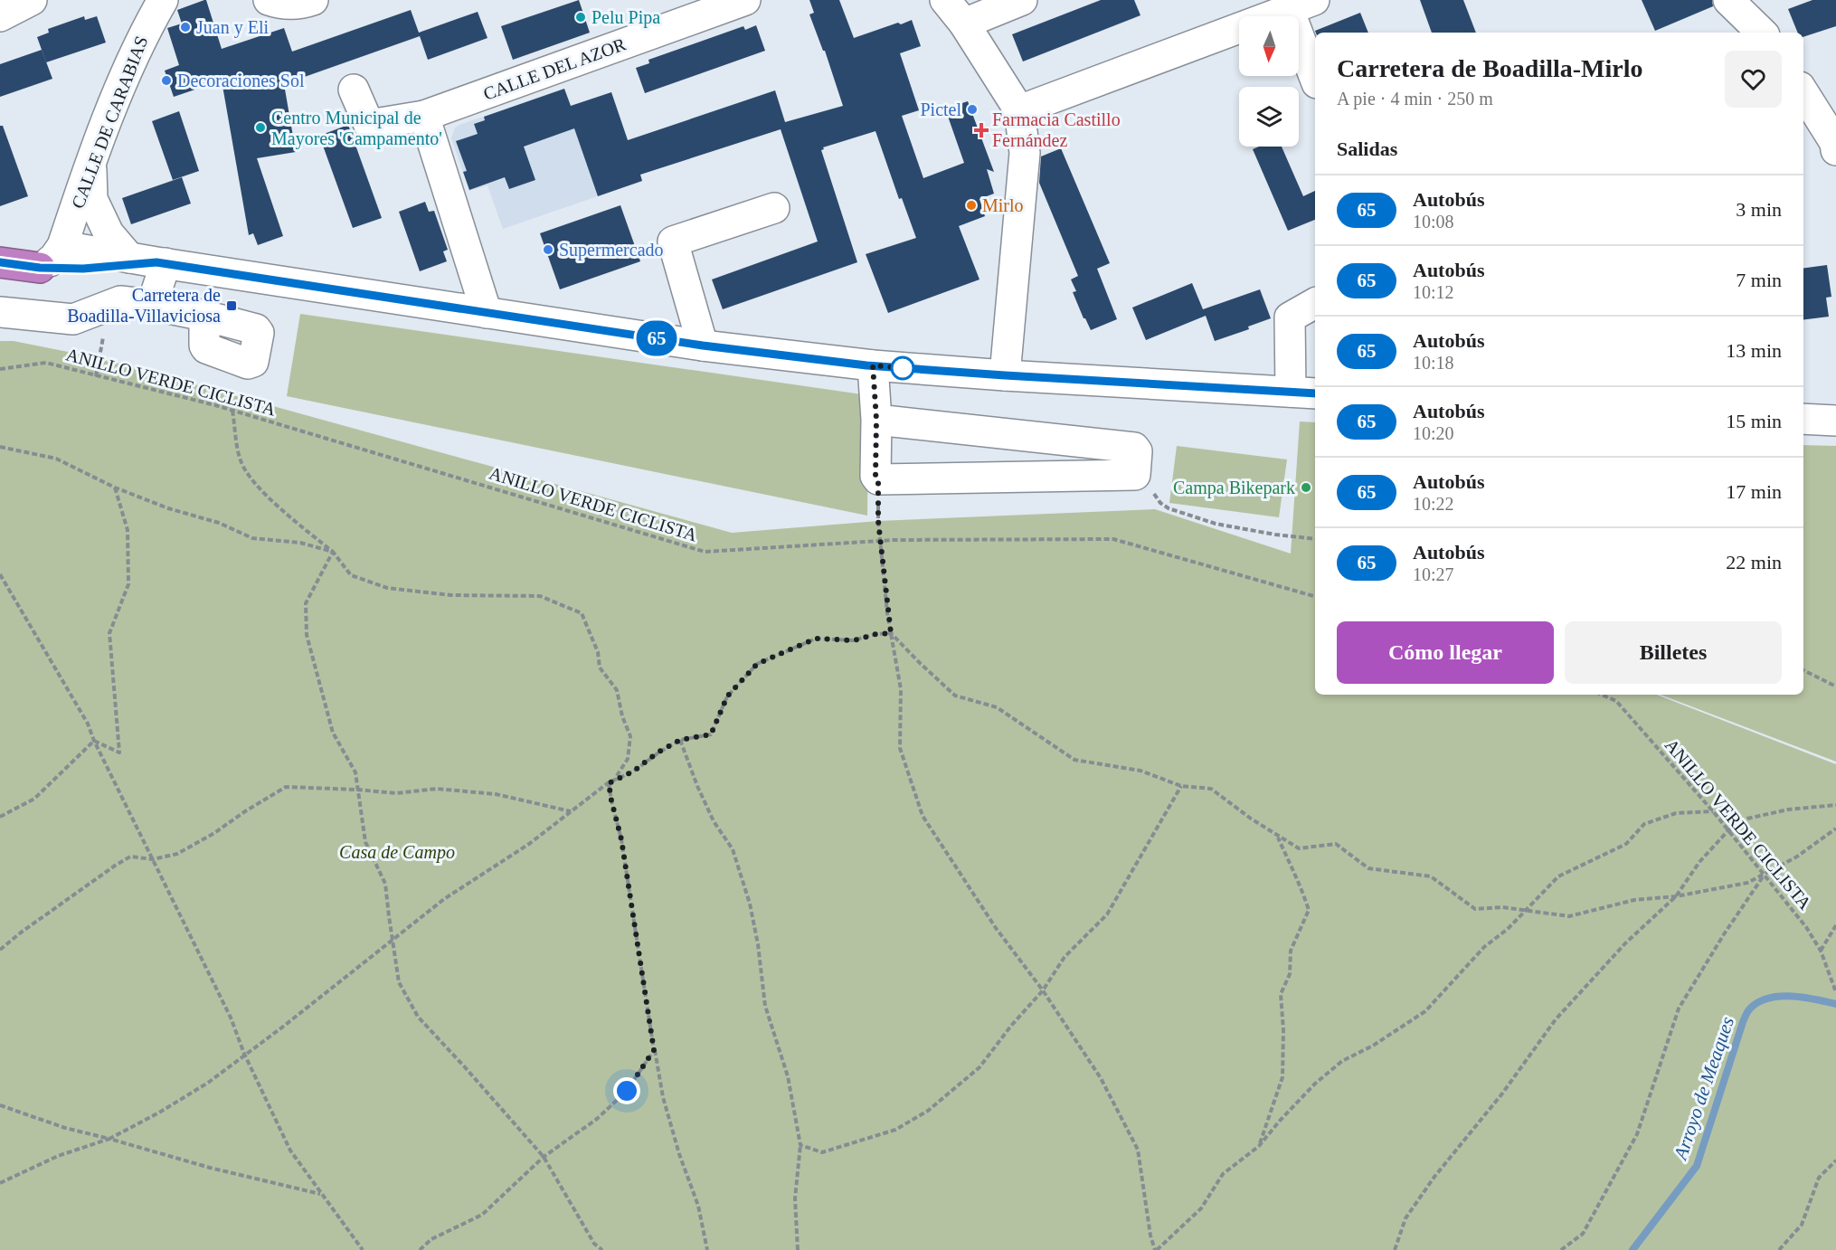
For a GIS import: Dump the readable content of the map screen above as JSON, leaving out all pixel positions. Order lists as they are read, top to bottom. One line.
{"streets":{"street":["CALLE DEL AZOR","CALLE DE CARABIAS"],"path":["ANILLO VERDE CICLISTA"]},"water":["Arroyo de Meaques"],"parks":["Casa de Campo"],"places":{"other":["Pelu Pipa","Juan y Eli","Decoraciones Sol","Pictel","Centro Municipal de Mayores 'Campamento'","Mirlo","Supermercado","Campa Bikepark"],"health":["Farmacia Castillo Fernández"],"transit":["Carretera de Boadilla-Villaviciosa"]},"lines":["bus line 65"],"north":"bottom","page":{"on_map":"65","heading":[["Carretera de Boadilla-Mirlo","A pie · 4 min · 250 m"],"Salidas"],"list":[{"mark":"65","name":"Autobús","note":"10:08","value":"3 min"},{"mark":"65","name":"Autobús","note":"10:12","value":"7 min"},{"mark":"65","name":"Autobús","note":"10:18","value":"13 min"},{"mark":"65","name":"Autobús","note":"10:20","value":"15 min"},{"mark":"65","name":"Autobús","note":"10:22","value":"17 min"},{"mark":"65","name":"Autobús","note":"10:27","value":"22 min"}],"buttons":["Cómo llegar","Billetes"]}}
